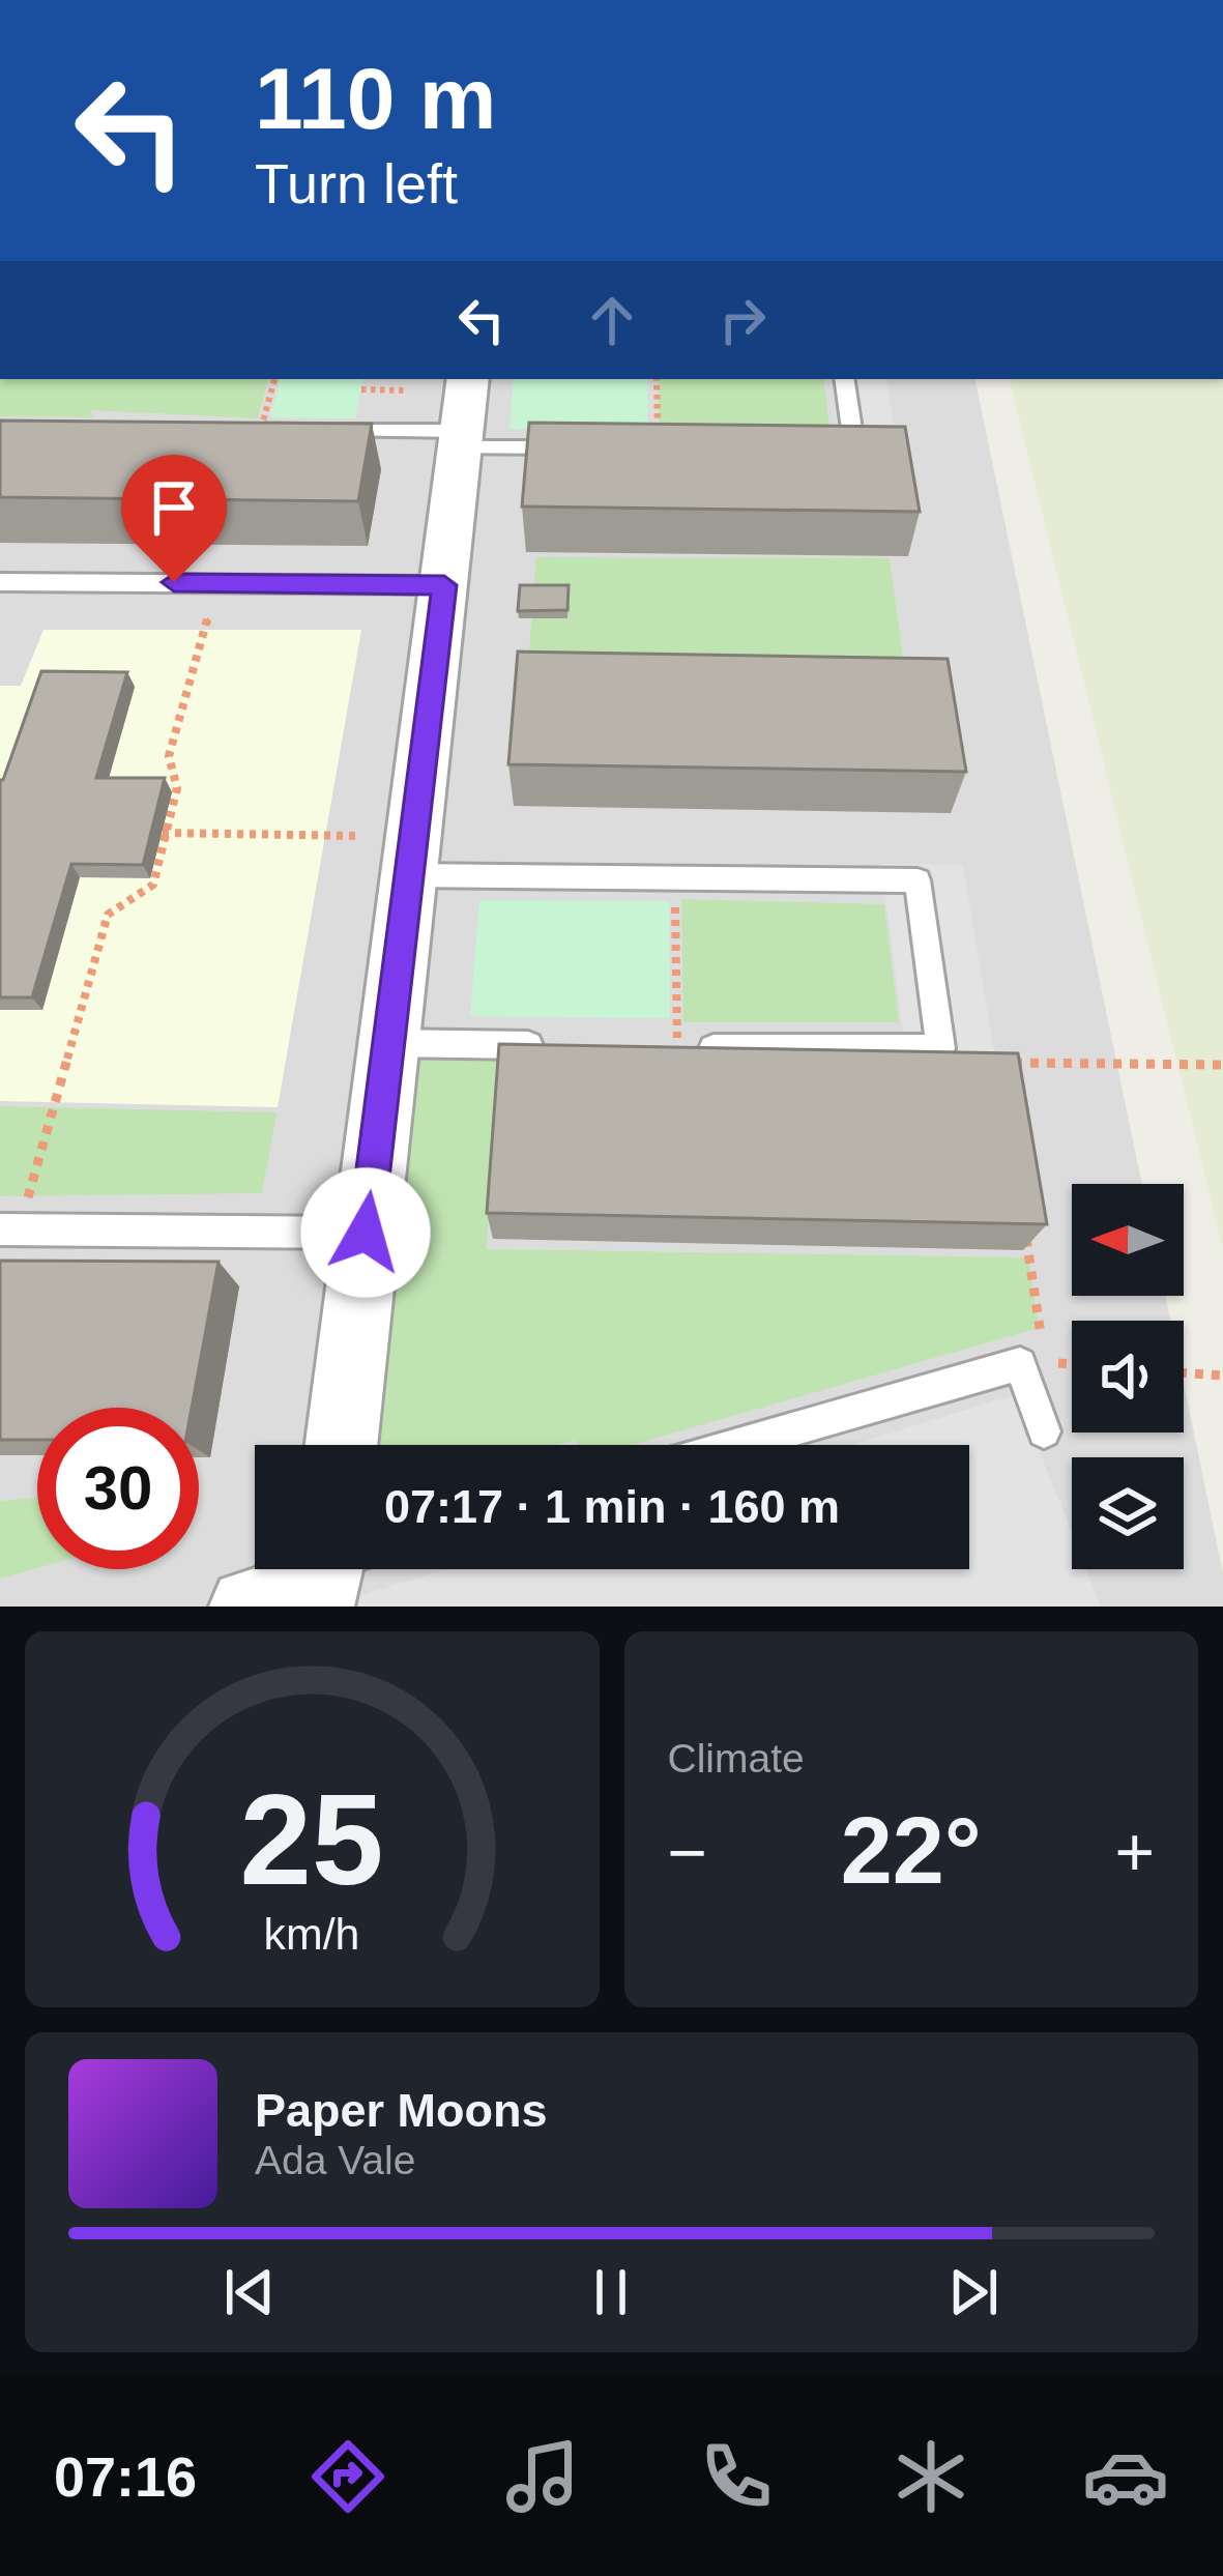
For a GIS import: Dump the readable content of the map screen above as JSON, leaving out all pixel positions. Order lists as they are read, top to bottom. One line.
{"north":"left","page":{"turn":["110 m","Turn left"],"limit":"30","trip":"07:17 · 1 min · 160 m","tile":"Climate","heat":["−","22°","+"],"song":["Paper Moons","Ada Vale"],"tabs":"07:16","gauge":["25","km/h"]}}
